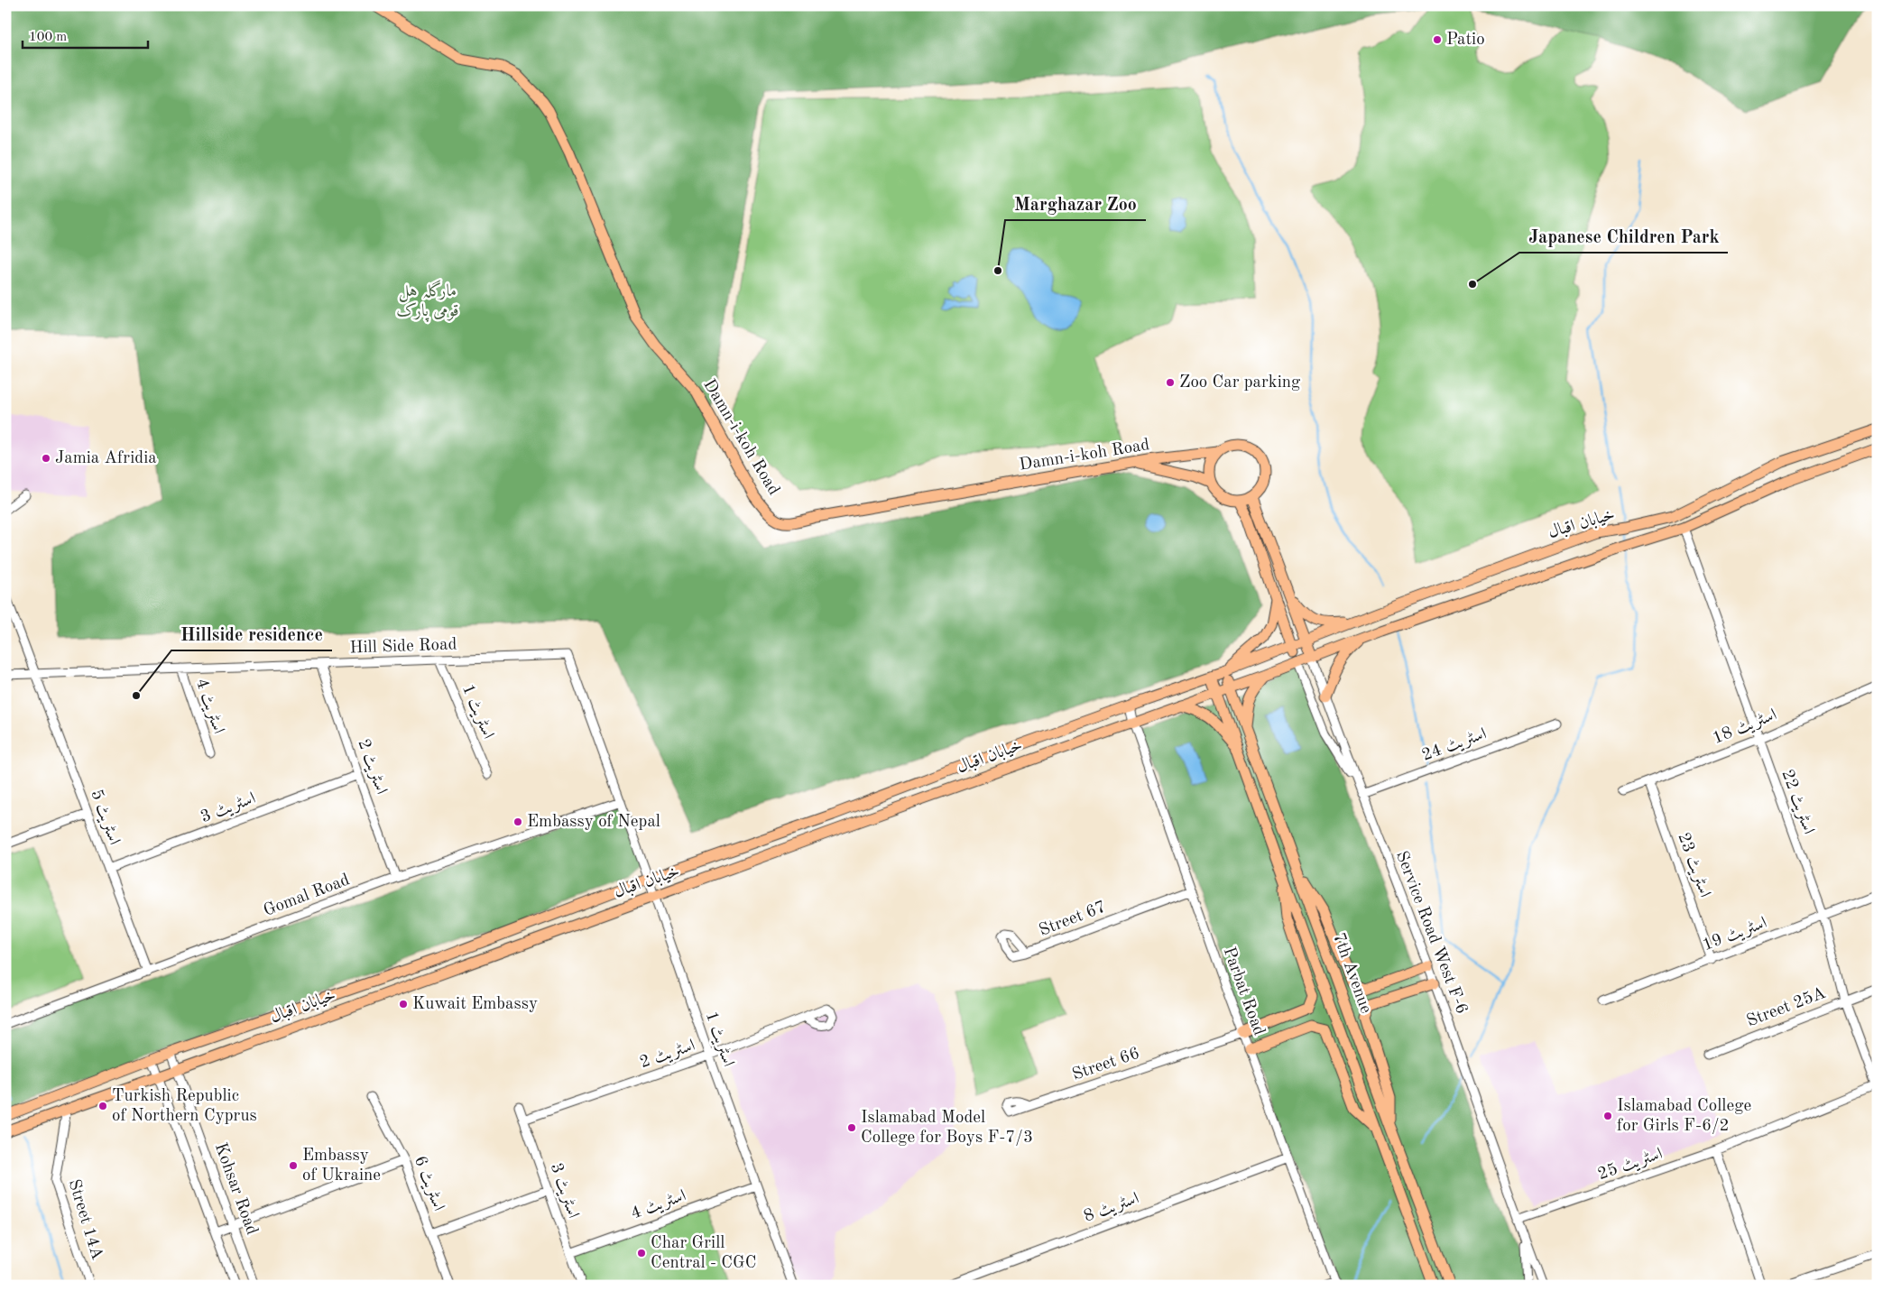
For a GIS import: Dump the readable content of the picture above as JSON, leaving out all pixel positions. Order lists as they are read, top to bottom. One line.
{"streets":{"main road":["Damn-i-koh Road","خیابان اقبال","Service Road West F-6","7th Avenue"],"street":["Hill Side Road","اسٹریٹ 4","اسٹریٹ 1","اسٹریٹ 18","اسٹریٹ 24","اسٹریٹ 2","اسٹریٹ 22","اسٹریٹ 3","اسٹریٹ 5","اسٹریٹ 23","Gomal Road","Street 67","اسٹریٹ 19","Parbat Road","Street 25A","Street 66","اسٹریٹ 25","اسٹریٹ 6","Kohsar Road","اسٹریٹ 8","Street 14A"]},"crossings":[["خیابان اقبال","اسٹریٹ 1"],["خیابان اقبال","اسٹریٹ 22"],["خیابان اقبال","Service Road West F-6"],["خیابان اقبال","7th Avenue"],["خیابان اقبال","Parbat Road"],["خیابان اقبال","Kohsar Road"],["خیابان اقبال","Street 14A"],["Hill Side Road","اسٹریٹ 4"],["Hill Side Road","اسٹریٹ 1"],["Hill Side Road","اسٹریٹ 2"],["Hill Side Road","اسٹریٹ 5"],["Hill Side Road","Gomal Road"],["اسٹریٹ 4","اسٹریٹ 1"],["اسٹریٹ 4","اسٹریٹ 3"],["اسٹریٹ 1","اسٹریٹ 2"],["اسٹریٹ 1","Gomal Road"],["اسٹریٹ 18","اسٹریٹ 22"],["اسٹریٹ 18","اسٹریٹ 23"],["اسٹریٹ 24","Service Road West F-6"],["اسٹریٹ 2","اسٹریٹ 3"],["اسٹریٹ 2","Gomal Road"],["اسٹریٹ 22","اسٹریٹ 19"],["اسٹریٹ 22","Street 25A"],["اسٹریٹ 22","اسٹریٹ 25"],["اسٹریٹ 3","اسٹریٹ 5"],["اسٹریٹ 5","Gomal Road"],["اسٹریٹ 23","اسٹریٹ 19"],["Street 67","Parbat Road"],["Service Road West F-6","اسٹریٹ 25"],["Parbat Road","Street 66"],["Parbat Road","اسٹریٹ 8"]],"parks":["مارگلہ ہل قومی پارک"],"places":["Patio","Marghazar Zoo","Japanese Children Park","Zoo Car parking","Jamia Afridia","Hillside residence","Embassy of Nepal","Kuwait Embassy","Turkish Republic of Northern Cyprus","Islamabad College for Girls F-6/2","Islamabad Model College for Boys F-7/3","Embassy of Ukraine","Char Grill Central - CGC"],"scale_bar":"100 m"}
